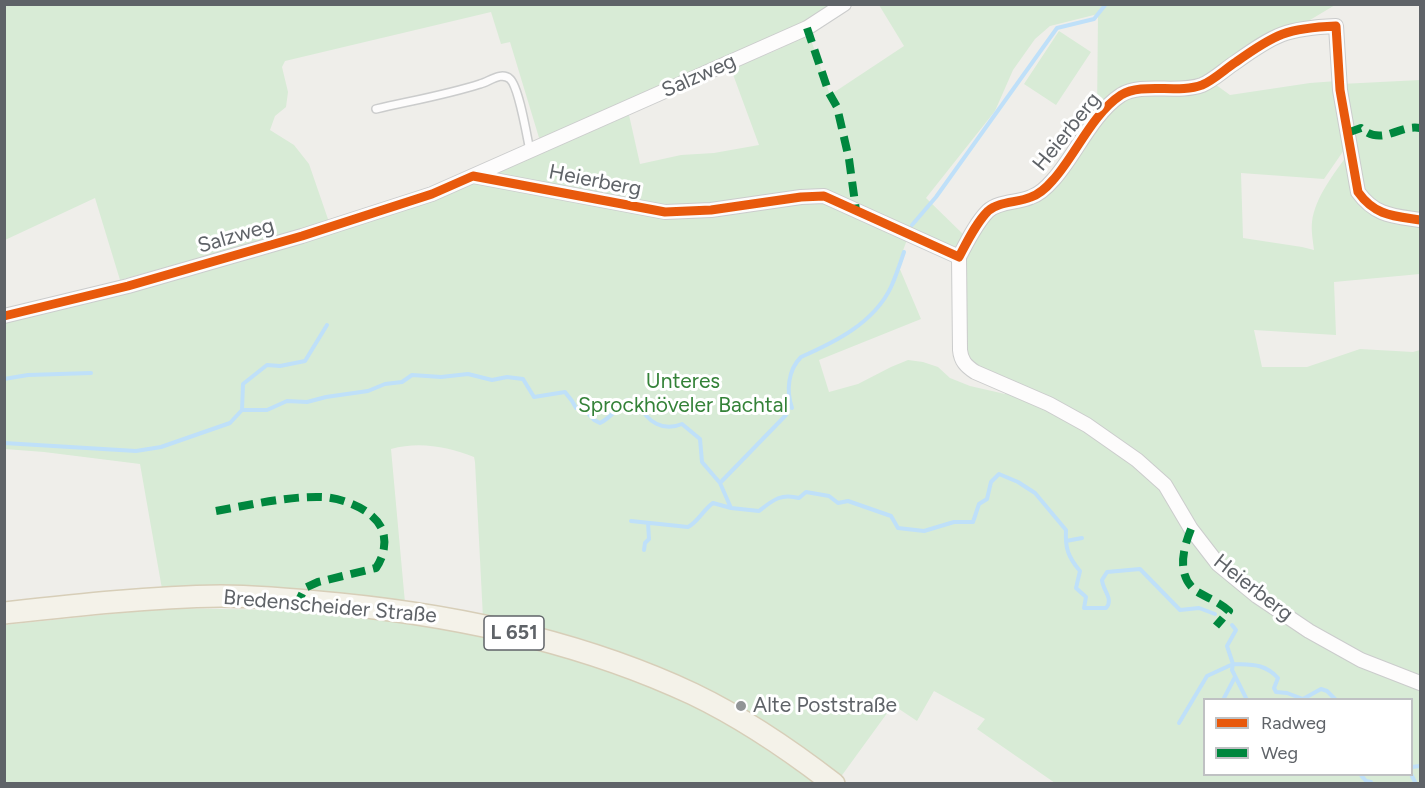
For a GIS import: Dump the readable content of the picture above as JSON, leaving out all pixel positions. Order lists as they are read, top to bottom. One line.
{"streets":{"main road":["Bredenscheider Straße","L 651"],"street":["Salzweg","Heierberg"]},"crossings":[["Salzweg","Heierberg"]],"parks":["Unteres Sprockhöveler Bachtal"],"places":["Alte Poststraße"],"legend":["Radweg","Weg"]}
